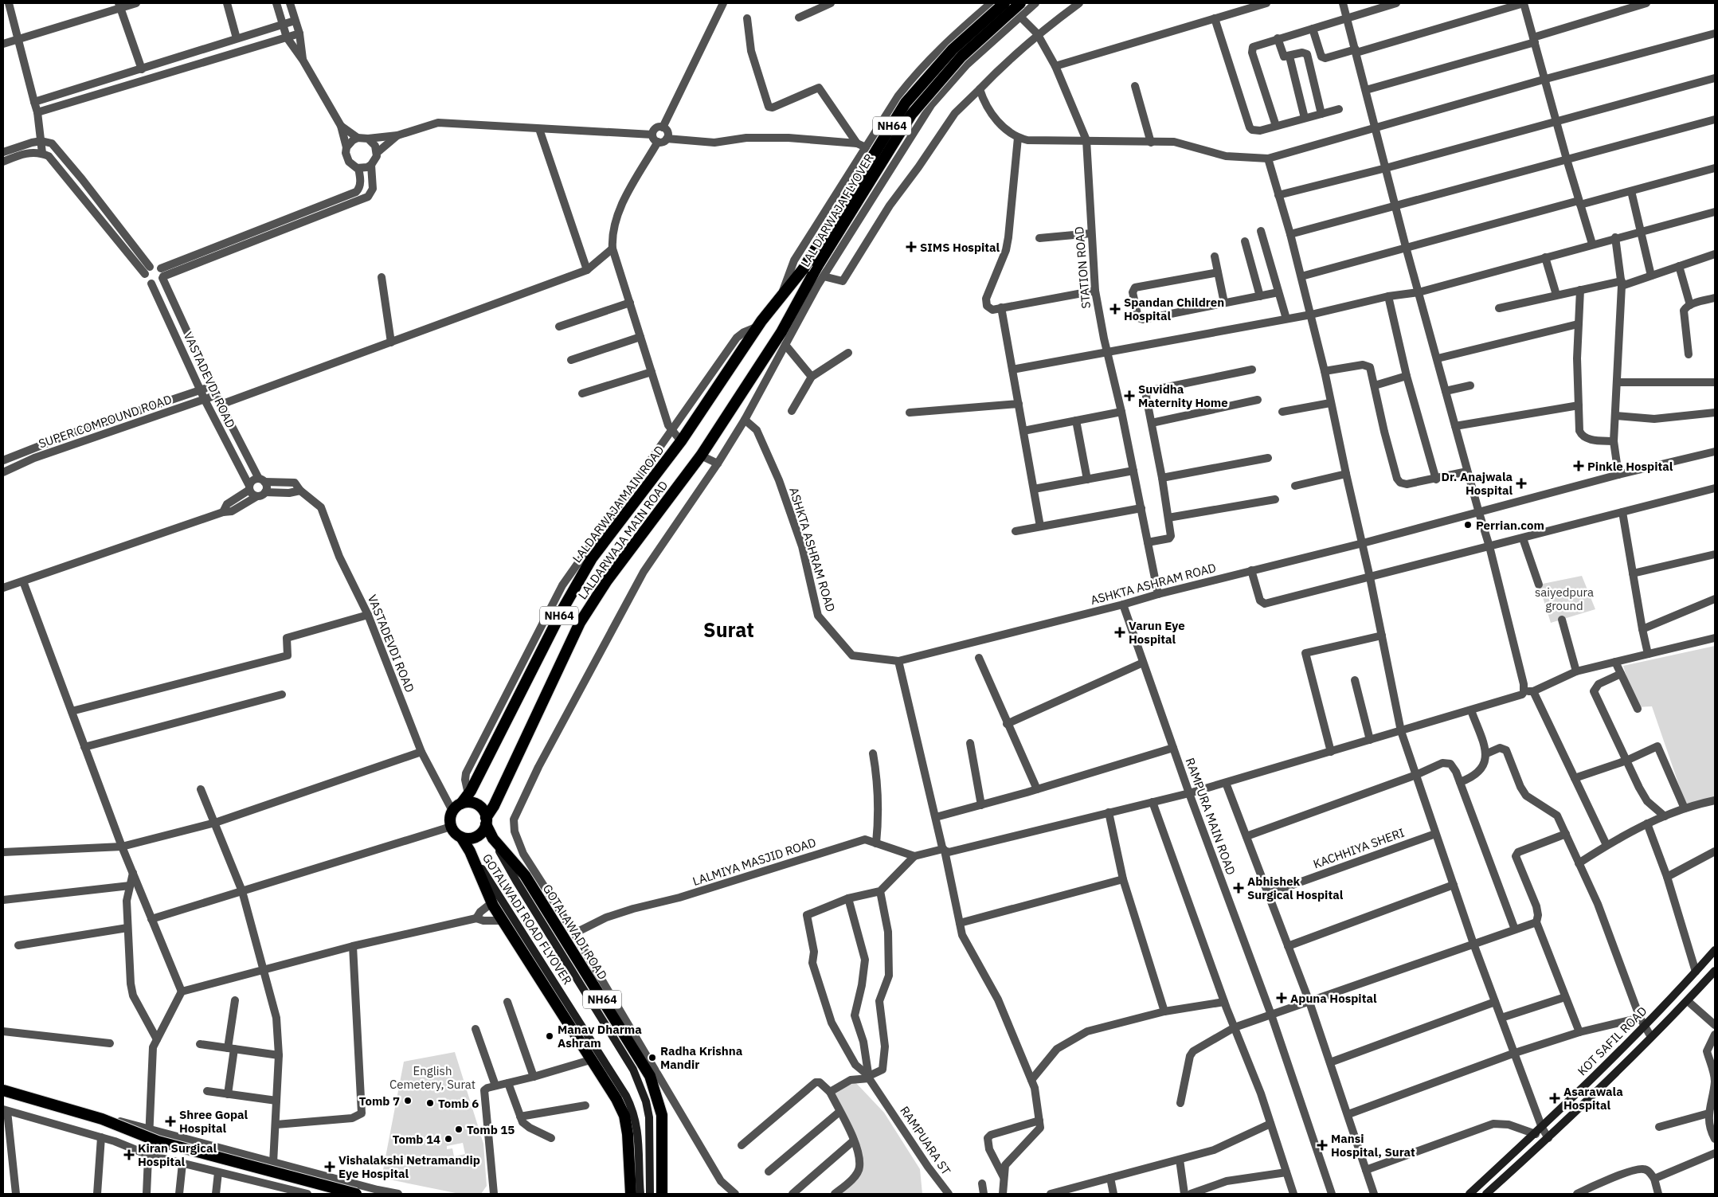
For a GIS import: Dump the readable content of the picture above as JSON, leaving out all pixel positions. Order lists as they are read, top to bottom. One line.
{"streets":{"highway":["NH64","LAL DARWAJA FLYOVER","LALDARWAJA MAIN ROAD","GOTALAWADI ROAD"],"main road":["GOTALWADI ROAD FLYOVER","KOT SAFIL ROAD"],"street":["STATION ROAD","VASTADEVDI ROAD","SUPER COMPOUND ROAD","ASHKTA ASHRAM ROAD","RAMPURA MAIN ROAD","KACHHIYA SHERI","LALMIYA MASJID ROAD","RAMPUARA ST"]},"crossings":[["NH64","VASTADEVDI ROAD"],["NH64","LALDARWAJA MAIN ROAD"],["NH64","GOTALAWADI ROAD"],["LAL DARWAJA FLYOVER","LALDARWAJA MAIN ROAD"],["STATION ROAD","ASHKTA ASHRAM ROAD"],["VASTADEVDI ROAD","SUPER COMPOUND ROAD"],["VASTADEVDI ROAD","LALDARWAJA MAIN ROAD"],["VASTADEVDI ROAD","GOTALAWADI ROAD"],["LALDARWAJA MAIN ROAD","GOTALAWADI ROAD"],["ASHKTA ASHRAM ROAD","RAMPURA MAIN ROAD"],["GOTALWADI ROAD FLYOVER","GOTALAWADI ROAD"]],"districts":["Surat"],"parks":["saiyedpura ground","English Cemetery, Surat"],"places":{"health":["SIMS Hospital","Spandan Children Hospital","Suvidha Maternity Home","Pinkle Hospital","Dr. Anajwala Hospital","Varun Eye Hospital","Abhishek Surgical Hospital","Apuna Hospital","Asarawala Hospital","Shree Gopal Hospital","Mansi Hospital, Surat","Kiran Surgical Hospital","Vishalakshi Netramandip Eye Hospital"],"other":["Perrian.com","Manav Dharma Ashram","Radha Krishna Mandir","Tomb 7","Tomb 6","Tomb 15","Tomb 14"]}}
